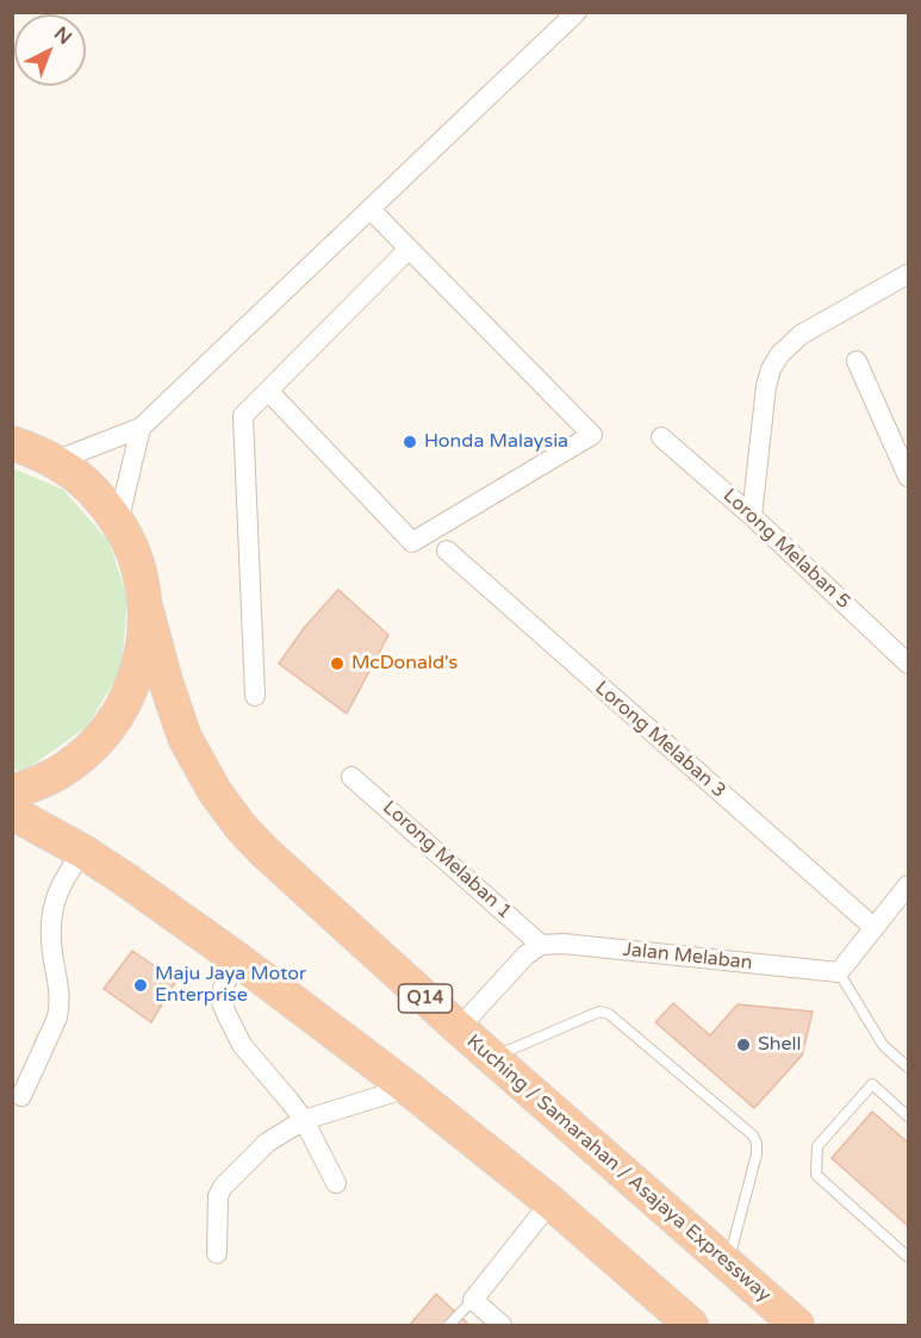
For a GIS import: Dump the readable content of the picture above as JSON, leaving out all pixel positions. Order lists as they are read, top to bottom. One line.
{"streets":{"highway":["Q14","Kuching / Samarahan / Asajaya Expressway"],"street":["Lorong Melaban 5","Lorong Melaban 3","Lorong Melaban 1","Jalan Melaban"]},"crossings":[["Lorong Melaban 1","Jalan Melaban"]],"places":["Honda Malaysia","McDonald's","Maju Jaya Motor Enterprise","Shell"],"north":"top right"}
